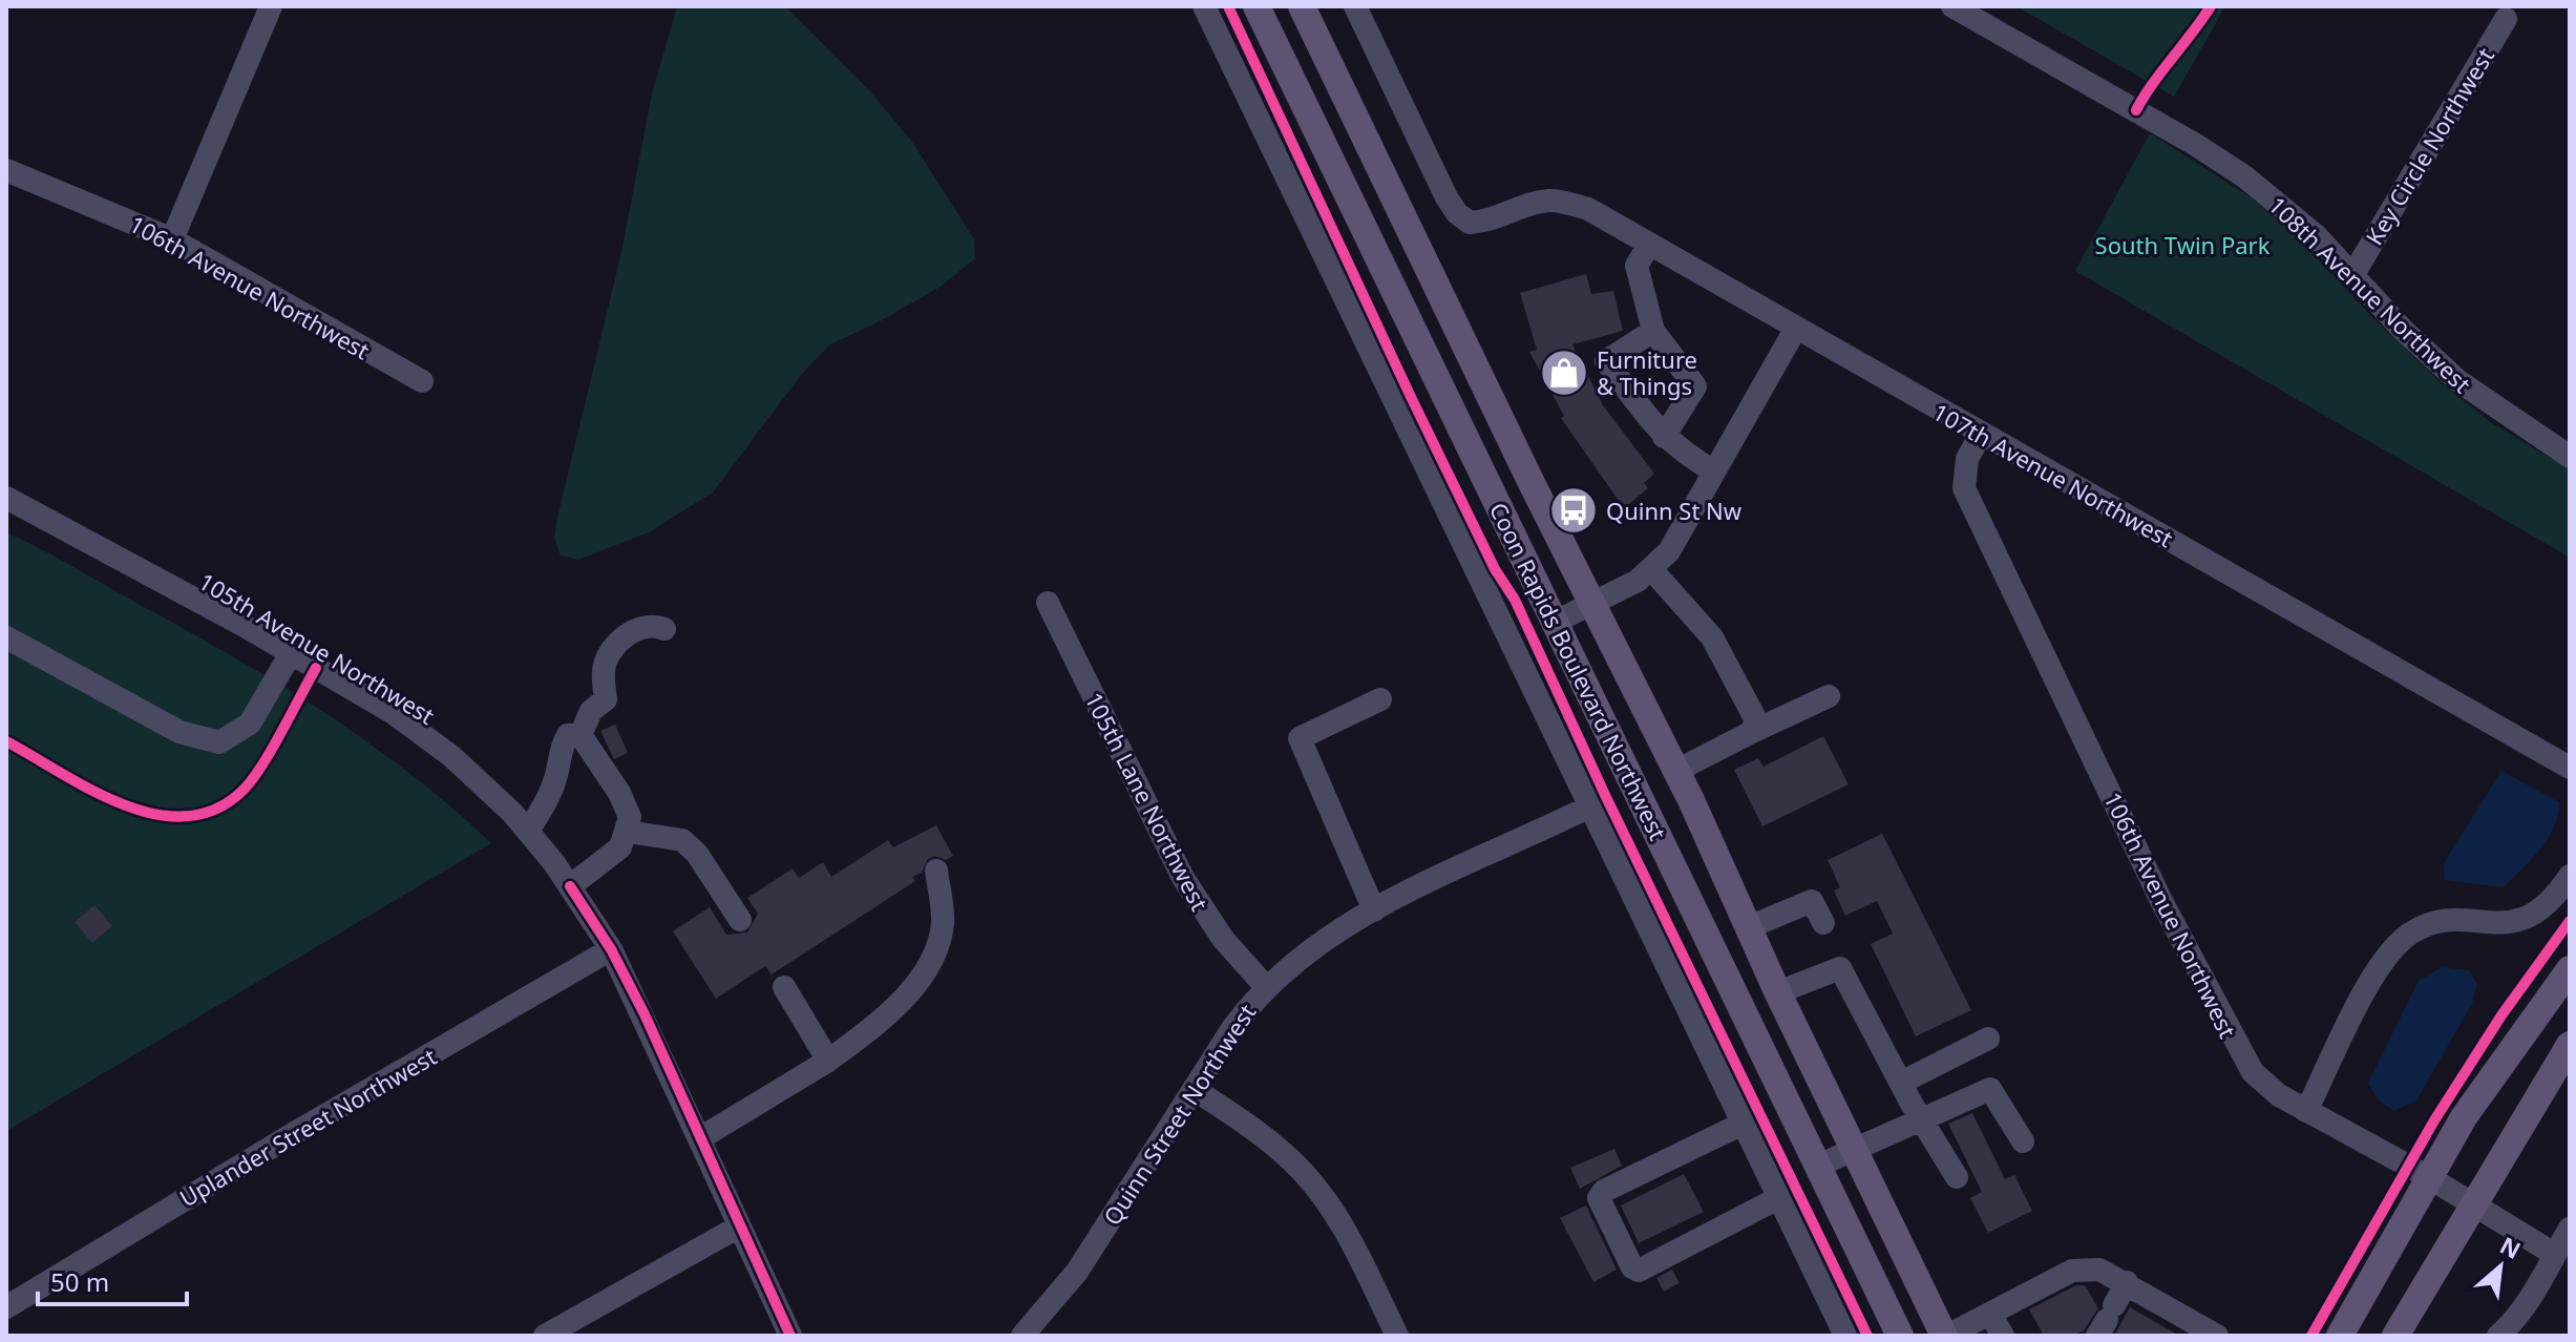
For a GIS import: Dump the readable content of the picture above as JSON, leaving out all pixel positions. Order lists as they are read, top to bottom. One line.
{"streets":{"main road":["Coon Rapids Boulevard Northwest"],"street":["Key Circle Northwest","106th Avenue Northwest","108th Avenue Northwest","107th Avenue Northwest","105th Avenue Northwest","105th Lane Northwest","Quinn Street Northwest","Uplander Street Northwest"]},"crossings":[["Key Circle Northwest","108th Avenue Northwest"],["106th Avenue Northwest","107th Avenue Northwest"],["105th Avenue Northwest","Uplander Street Northwest"],["105th Lane Northwest","Quinn Street Northwest"]],"parks":["South Twin Park"],"places":{"shop":["Furniture & Things"],"bus stop":["Quinn St Nw"]},"scale_bar":"50 m","north":"top right"}
